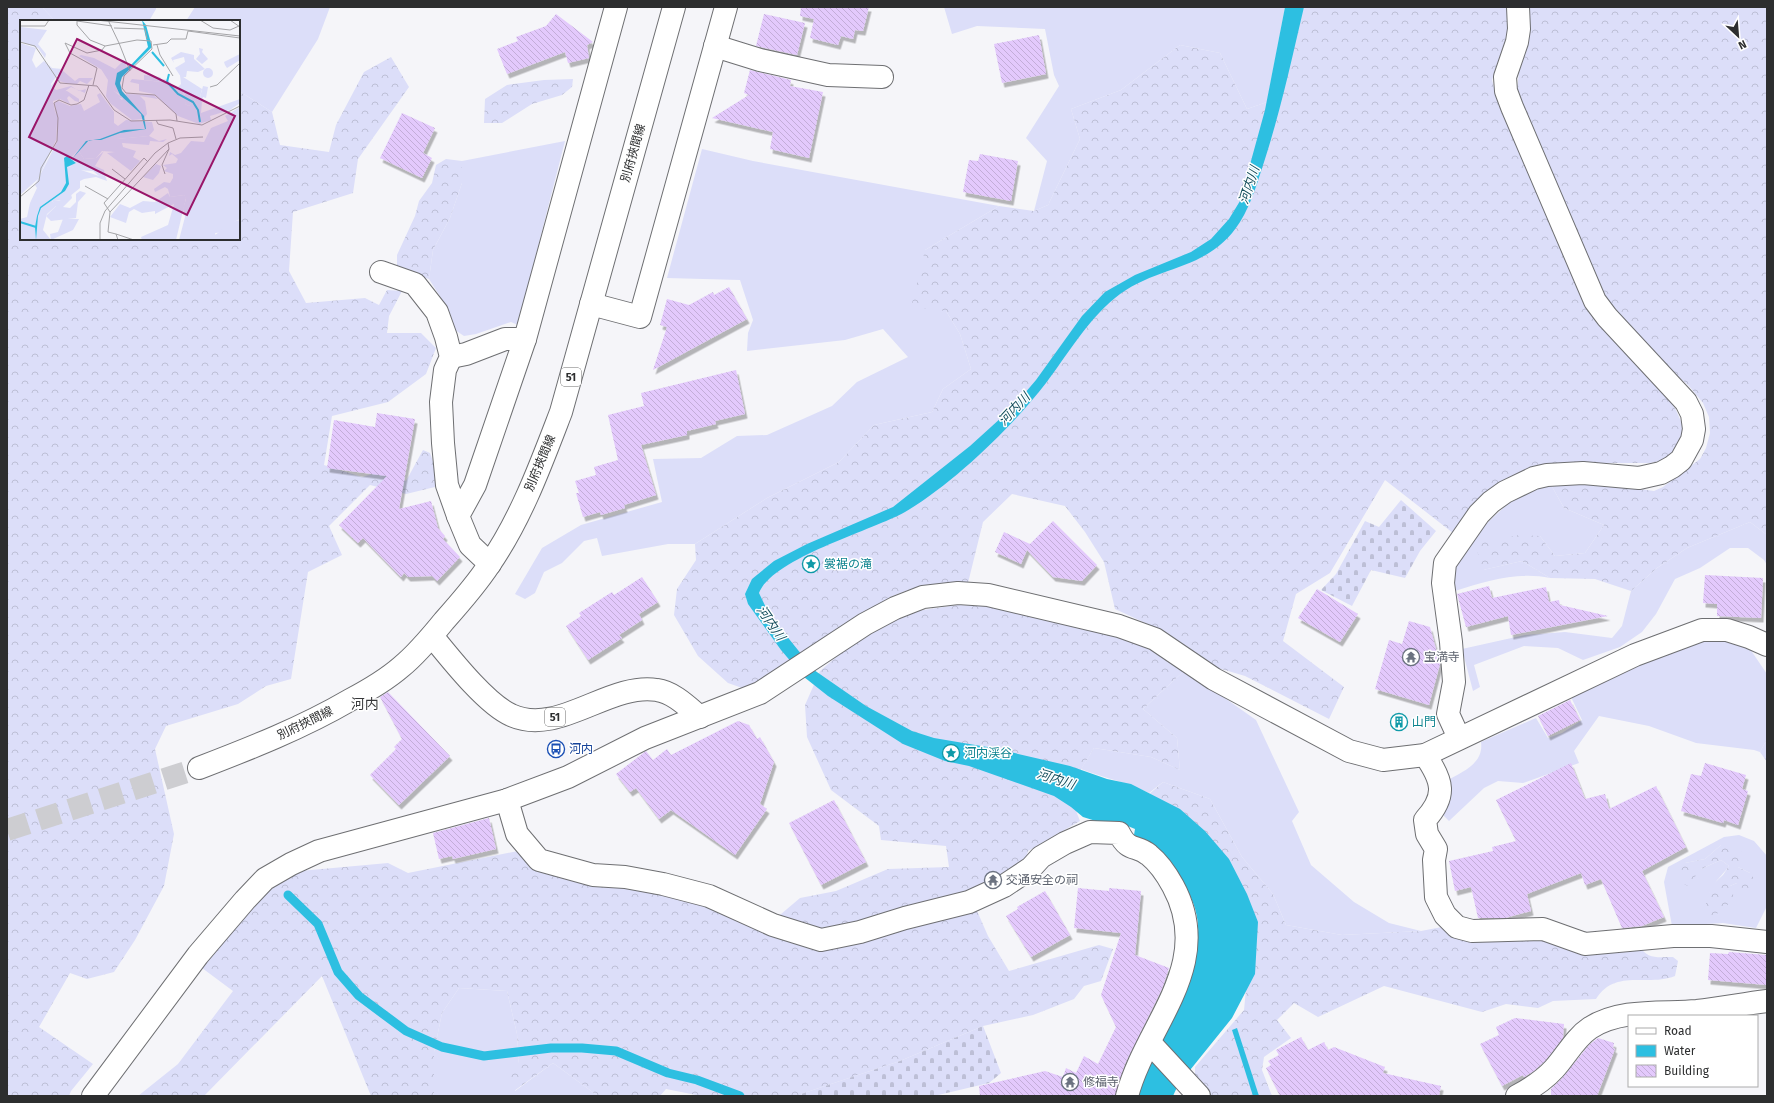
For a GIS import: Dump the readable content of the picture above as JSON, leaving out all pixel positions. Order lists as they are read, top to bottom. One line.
{"streets":{"street":["別府挾間線","51"]},"crossings":[["別府挾間線","51"]],"districts":["河内"],"water":["河内川"],"places":{"place":["裳裾の滝","河内渓谷"],"temple":["宝満寺","交通安全の祠","修福寺"],"building":["山門"],"bus stop":["河内"]},"legend":["Road","Water","Building"],"north":"bottom right"}
